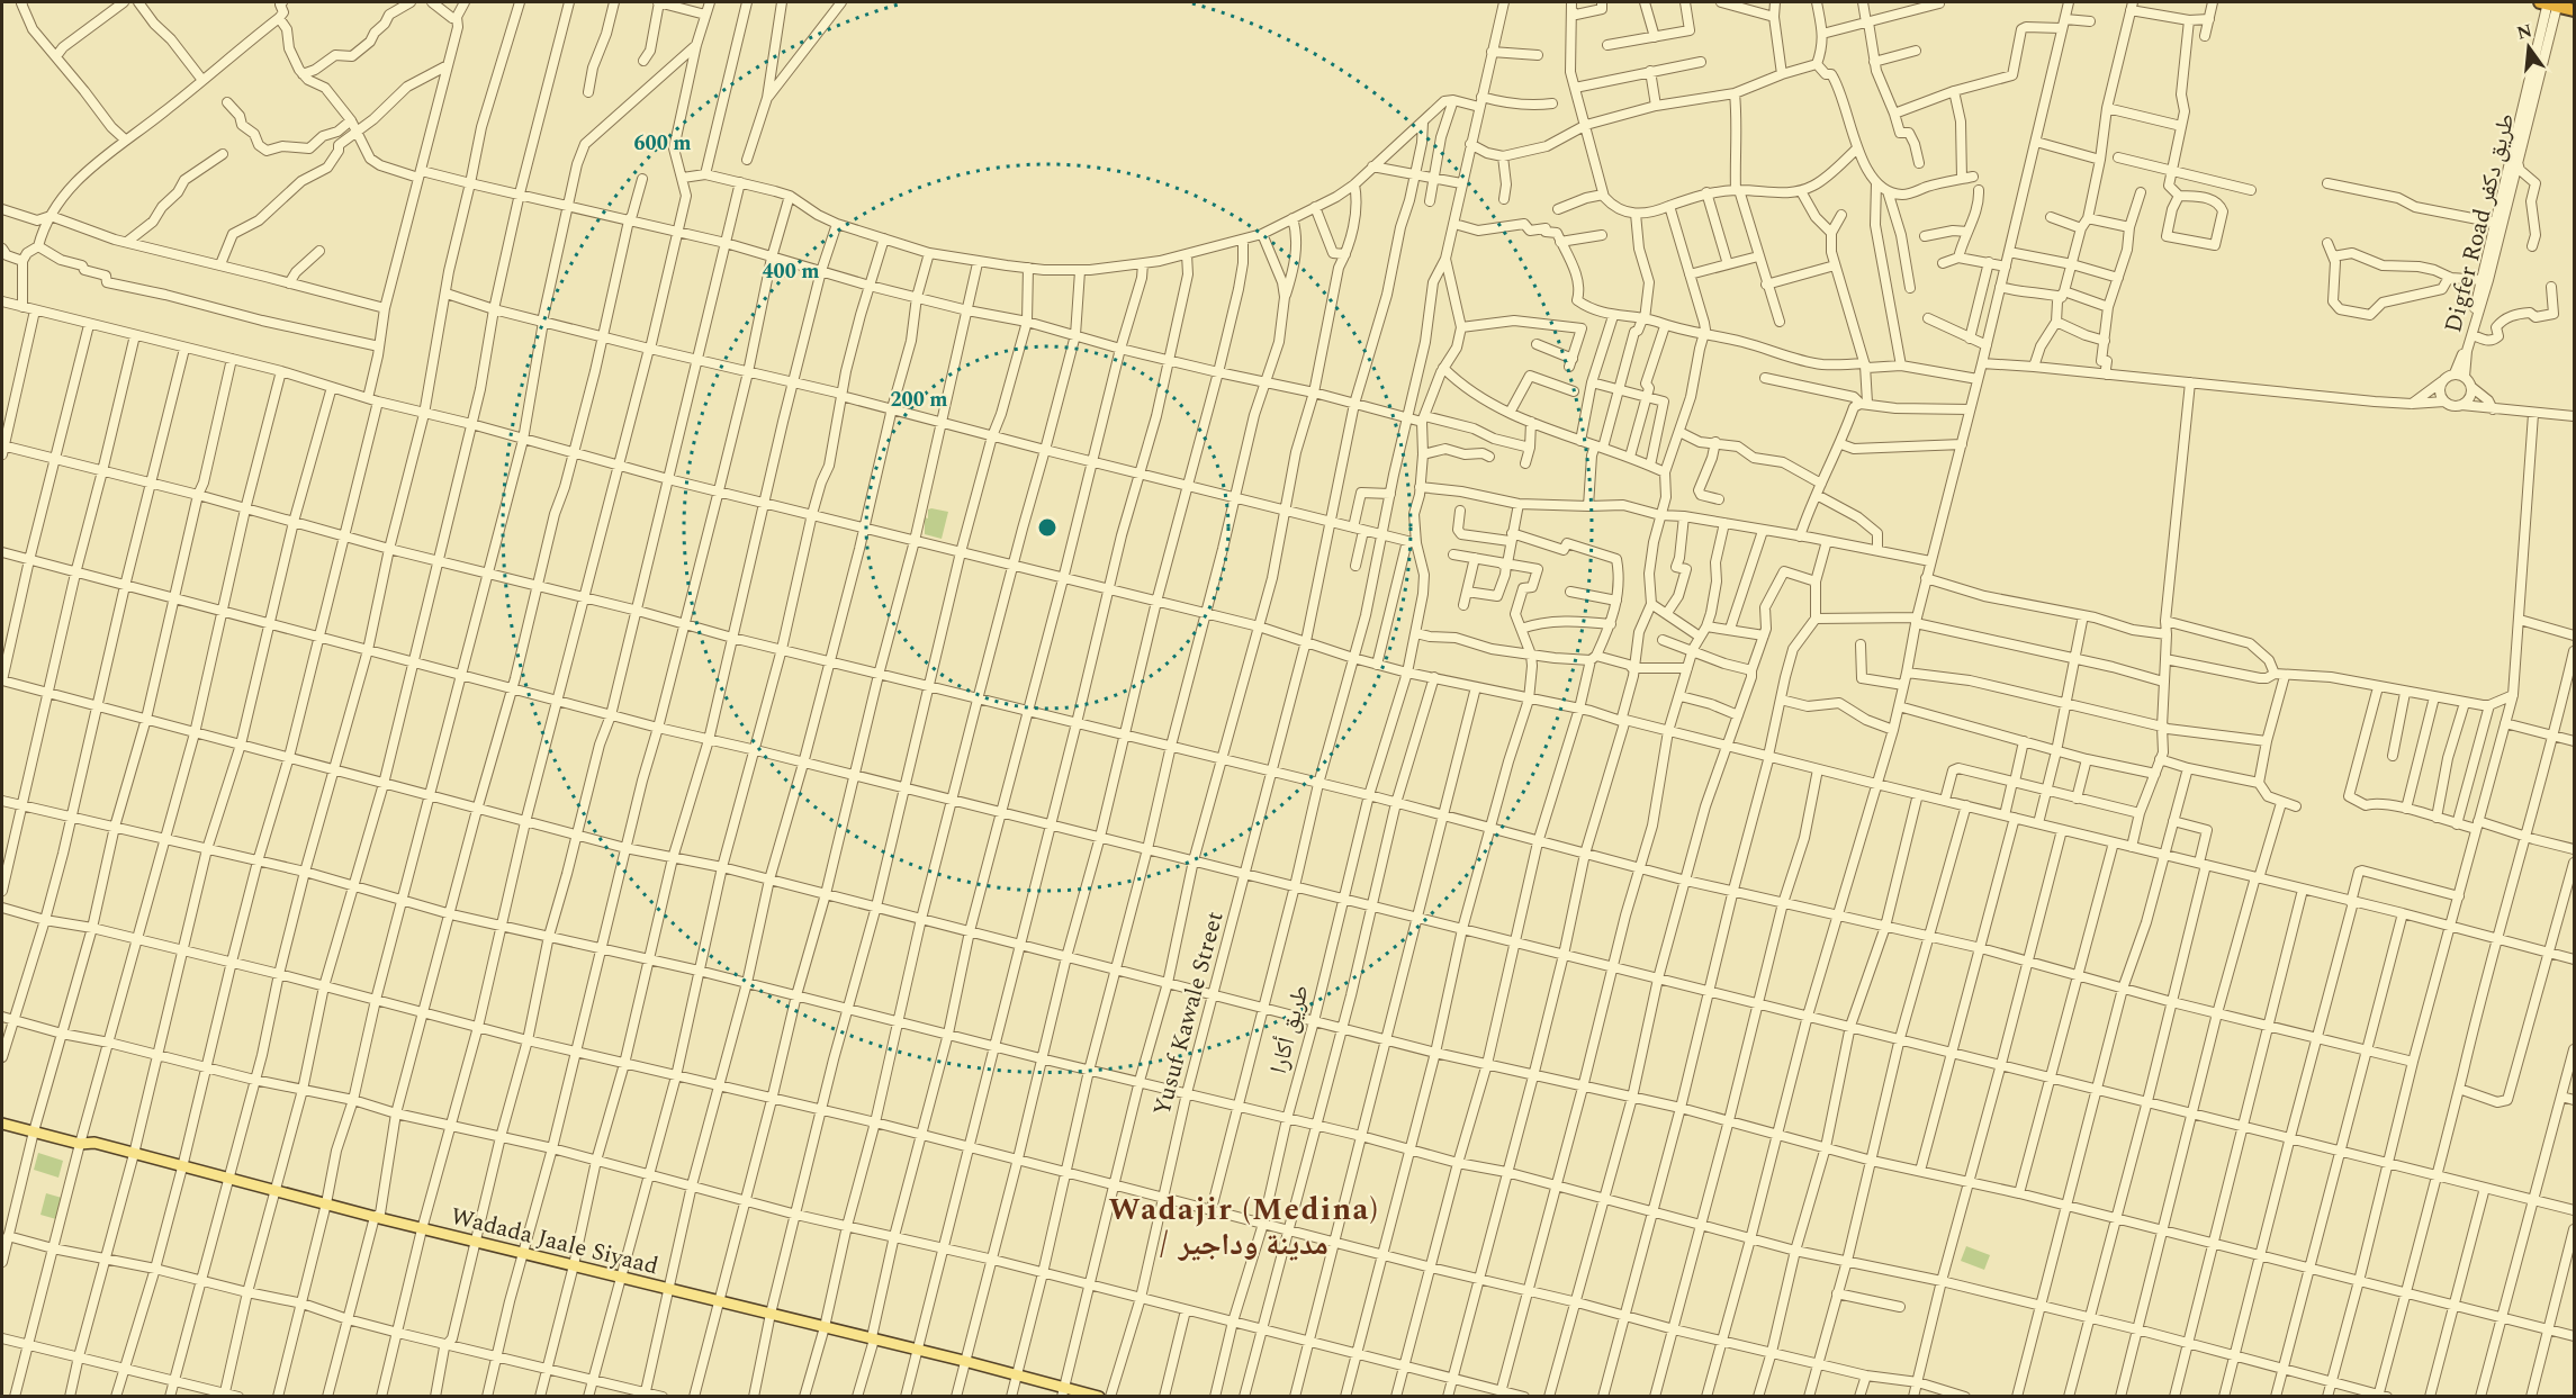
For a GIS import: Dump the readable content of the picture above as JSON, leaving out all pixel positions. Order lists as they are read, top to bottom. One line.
{"streets":{"main road":["Wadada Jaale Siyaad"],"street":["Digfer Road طريق دكفر","Yusuf Kawale Street","طريق أكارا"]},"districts":["Wadajir (Medina) / مدينة وداجير"],"north":"top","rings":["600 m","400 m","200 m"]}
